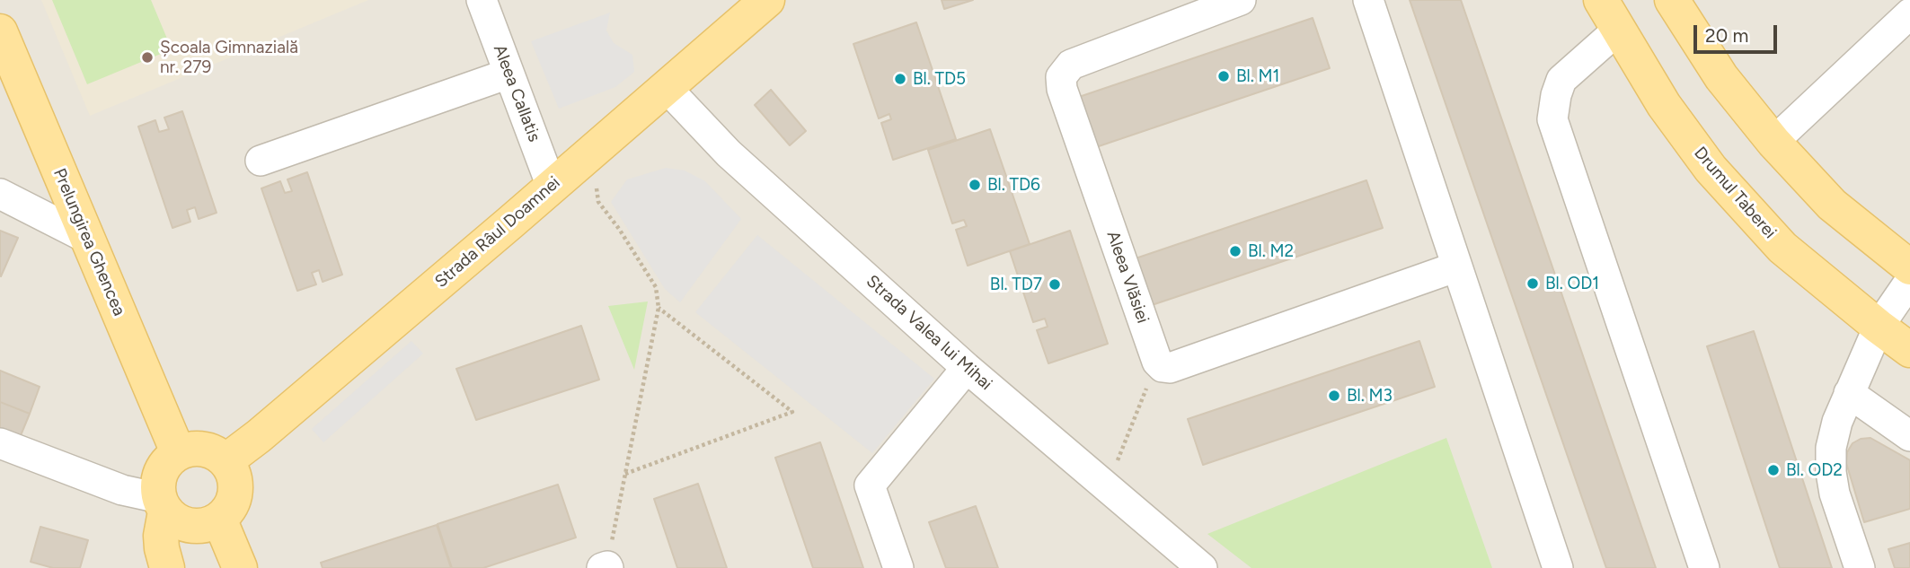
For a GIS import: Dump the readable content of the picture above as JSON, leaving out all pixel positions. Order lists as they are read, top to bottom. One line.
{"streets":{"main road":["Drumul Taberei","Strada Râul Doamnei","Prelungirea Ghencea"],"street":["Aleea Callatis","Aleea Vlăsiei","Strada Valea lui Mihai"]},"crossings":[["Aleea Callatis","Strada Râul Doamnei"],["Strada Râul Doamnei","Prelungirea Ghencea"],["Strada Râul Doamnei","Strada Valea lui Mihai"]],"places":["Școala Gimnazială nr. 279","Bl. M1","Bl. TD5","Bl. TD6","Bl. M2","Bl. OD1","Bl. TD7","Bl. M3","Bl. OD2"],"scale_bar":"20 m"}
